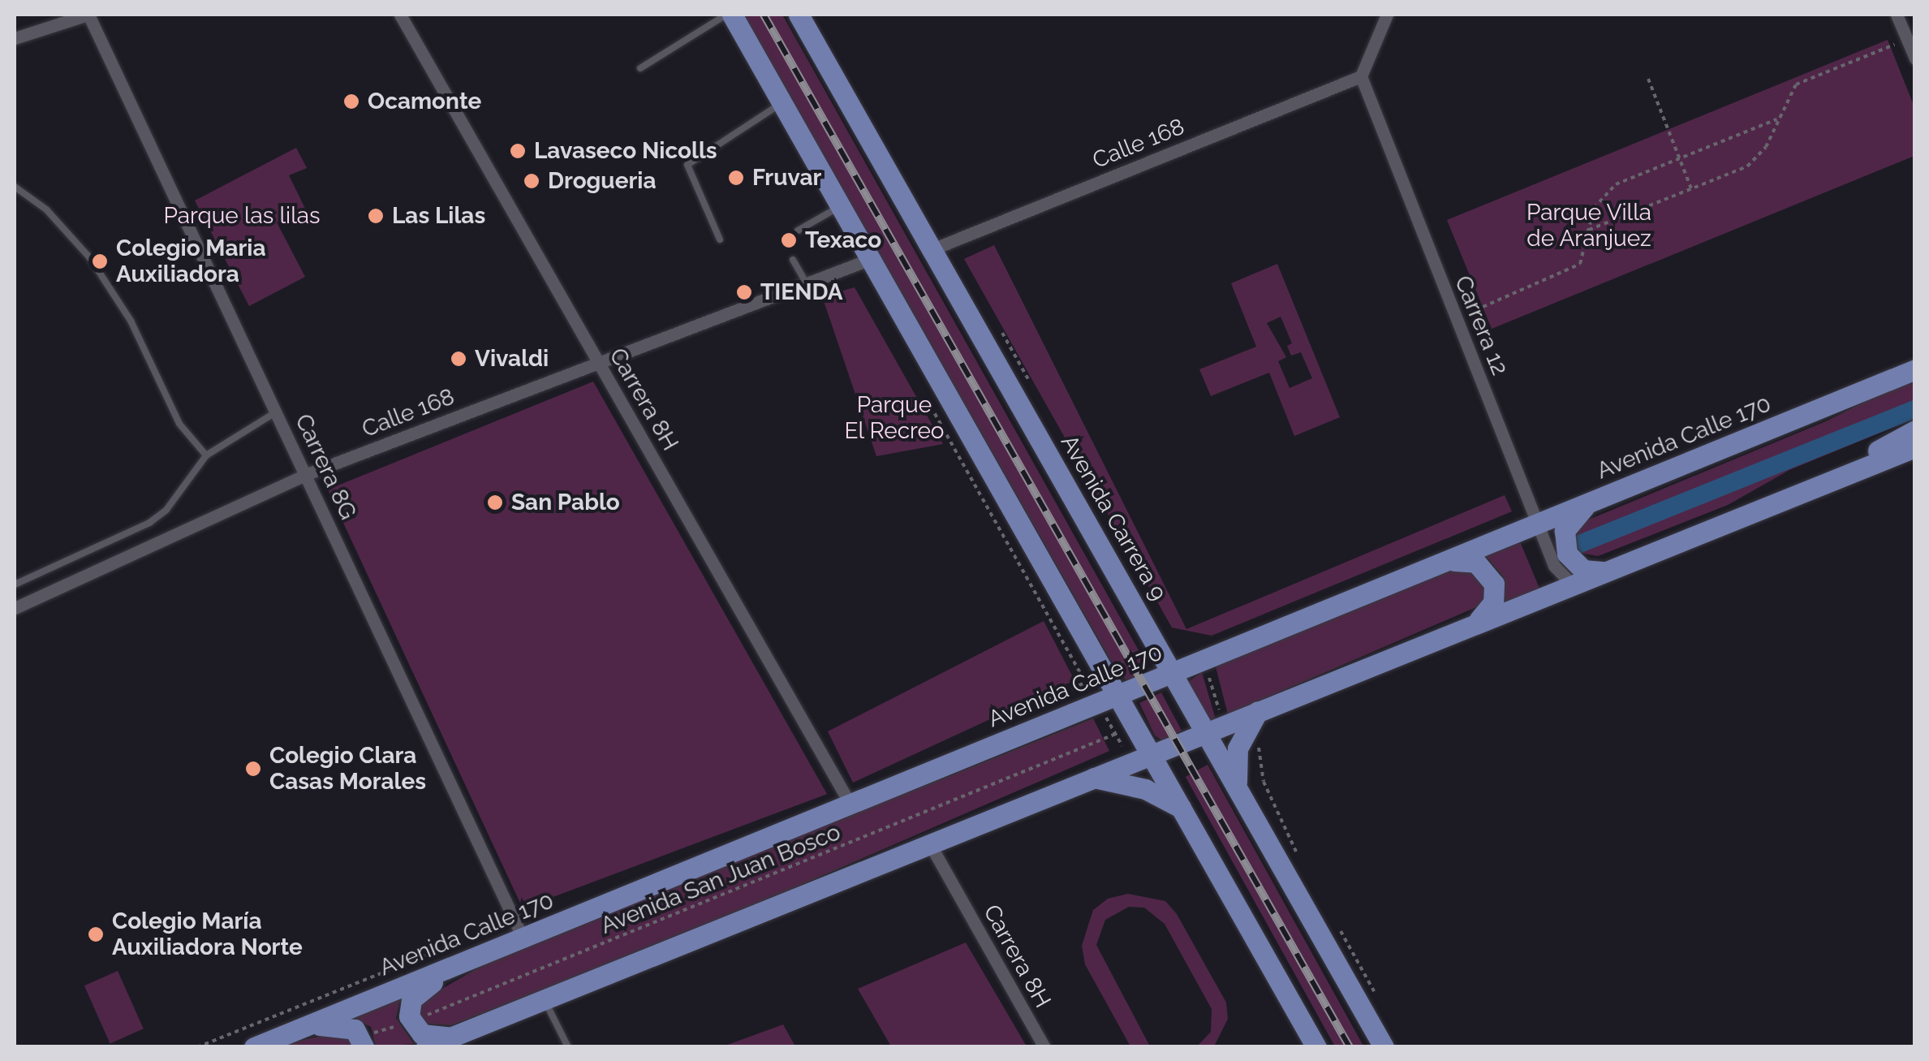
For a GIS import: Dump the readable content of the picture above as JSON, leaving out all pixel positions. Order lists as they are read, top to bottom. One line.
{"streets":{"main road":["Avenida Calle 170","Avenida Carrera 9"],"street":["Calle 168","Carrera 12","Carrera 8H","Carrera 8G"],"path":["Avenida San Juan Bosco"]},"crossings":[["Calle 168","Carrera 12"],["Calle 168","Carrera 8H"],["Calle 168","Carrera 8G"],["Calle 168","Avenida Carrera 9"],["Carrera 12","Avenida Calle 170"],["Carrera 8H","Avenida Calle 170"],["Avenida Calle 170","Carrera 8G"],["Avenida Calle 170","Avenida Carrera 9"]],"parks":["Parque Villa de Aranjuez","Parque las lilas","Parque El Recreo"],"places":["Ocamonte","Lavaseco Nicolls","Fruvar","Drogueria","Las Lilas","Texaco","Colegio Maria Auxiliadora","TIENDA","Vivaldi","San Pablo","Colegio Clara Casas Morales","Colegio María Auxiliadora Norte"]}
